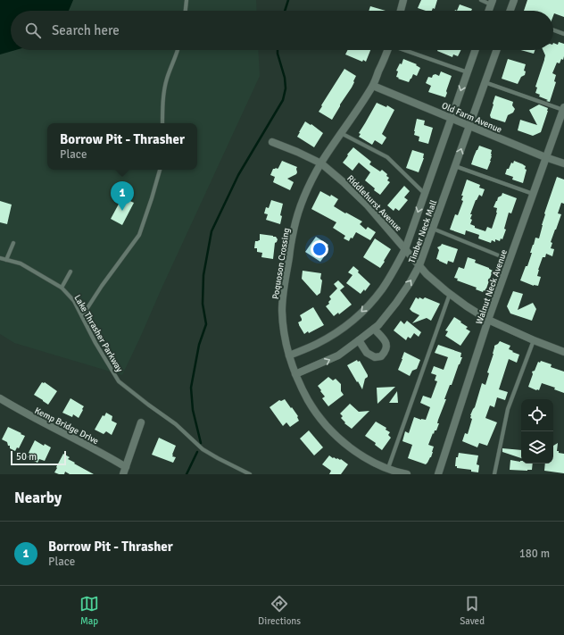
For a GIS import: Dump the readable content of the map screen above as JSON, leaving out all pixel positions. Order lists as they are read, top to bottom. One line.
{"streets":{"street":["Old Farm Avenue","Riddlehurst Avenue","Timber Neck Mall","Poquoson Crossing","Walnut Neck Avenue","Kemp Bridge Drive"],"lane":["Lake Thrasher Parkway"]},"crossings":[["Old Farm Avenue","Timber Neck Mall"],["Old Farm Avenue","Poquoson Crossing"],["Old Farm Avenue","Walnut Neck Avenue"],["Riddlehurst Avenue","Timber Neck Mall"],["Riddlehurst Avenue","Poquoson Crossing"],["Riddlehurst Avenue","Walnut Neck Avenue"],["Timber Neck Mall","Poquoson Crossing"]],"scale_bar":"50 m","page":{"search":"Search here","popup":["Borrow Pit - Thrasher","Place"],"pins":"1","scale":"50 m","heading":"Nearby","list":[{"mark":"1","name":"Borrow Pit - Thrasher","note":"Place","value":"180 m"}],"nav":["Map","Directions","Saved"]}}
